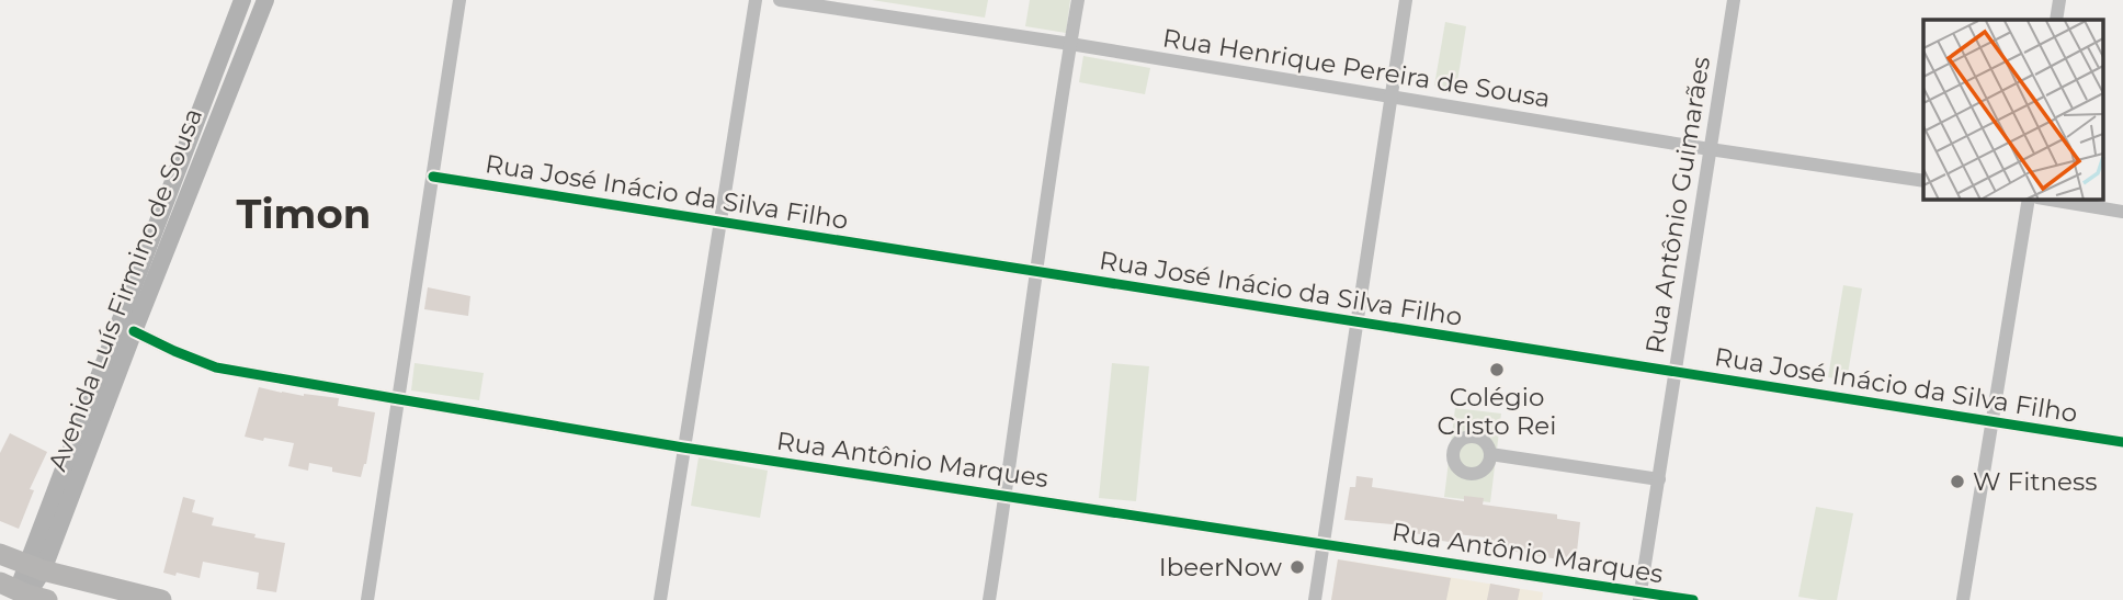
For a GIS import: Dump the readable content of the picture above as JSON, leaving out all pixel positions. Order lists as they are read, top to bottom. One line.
{"streets":{"main road":["Avenida Luís Firmino de Sousa"],"street":["Rua Henrique Pereira de Sousa","Rua José Inácio da Silva Filho","Rua Antônio Guimarães","Rua Antônio Marques"]},"crossings":[["Rua Henrique Pereira de Sousa","Rua Antônio Guimarães"],["Rua José Inácio da Silva Filho","Rua Antônio Guimarães"],["Rua Antônio Guimarães","Rua Antônio Marques"],["Avenida Luís Firmino de Sousa","Rua Antônio Marques"]],"districts":["Timon"],"places":["Colégio Cristo Rei","W Fitness","IbeerNow"]}
